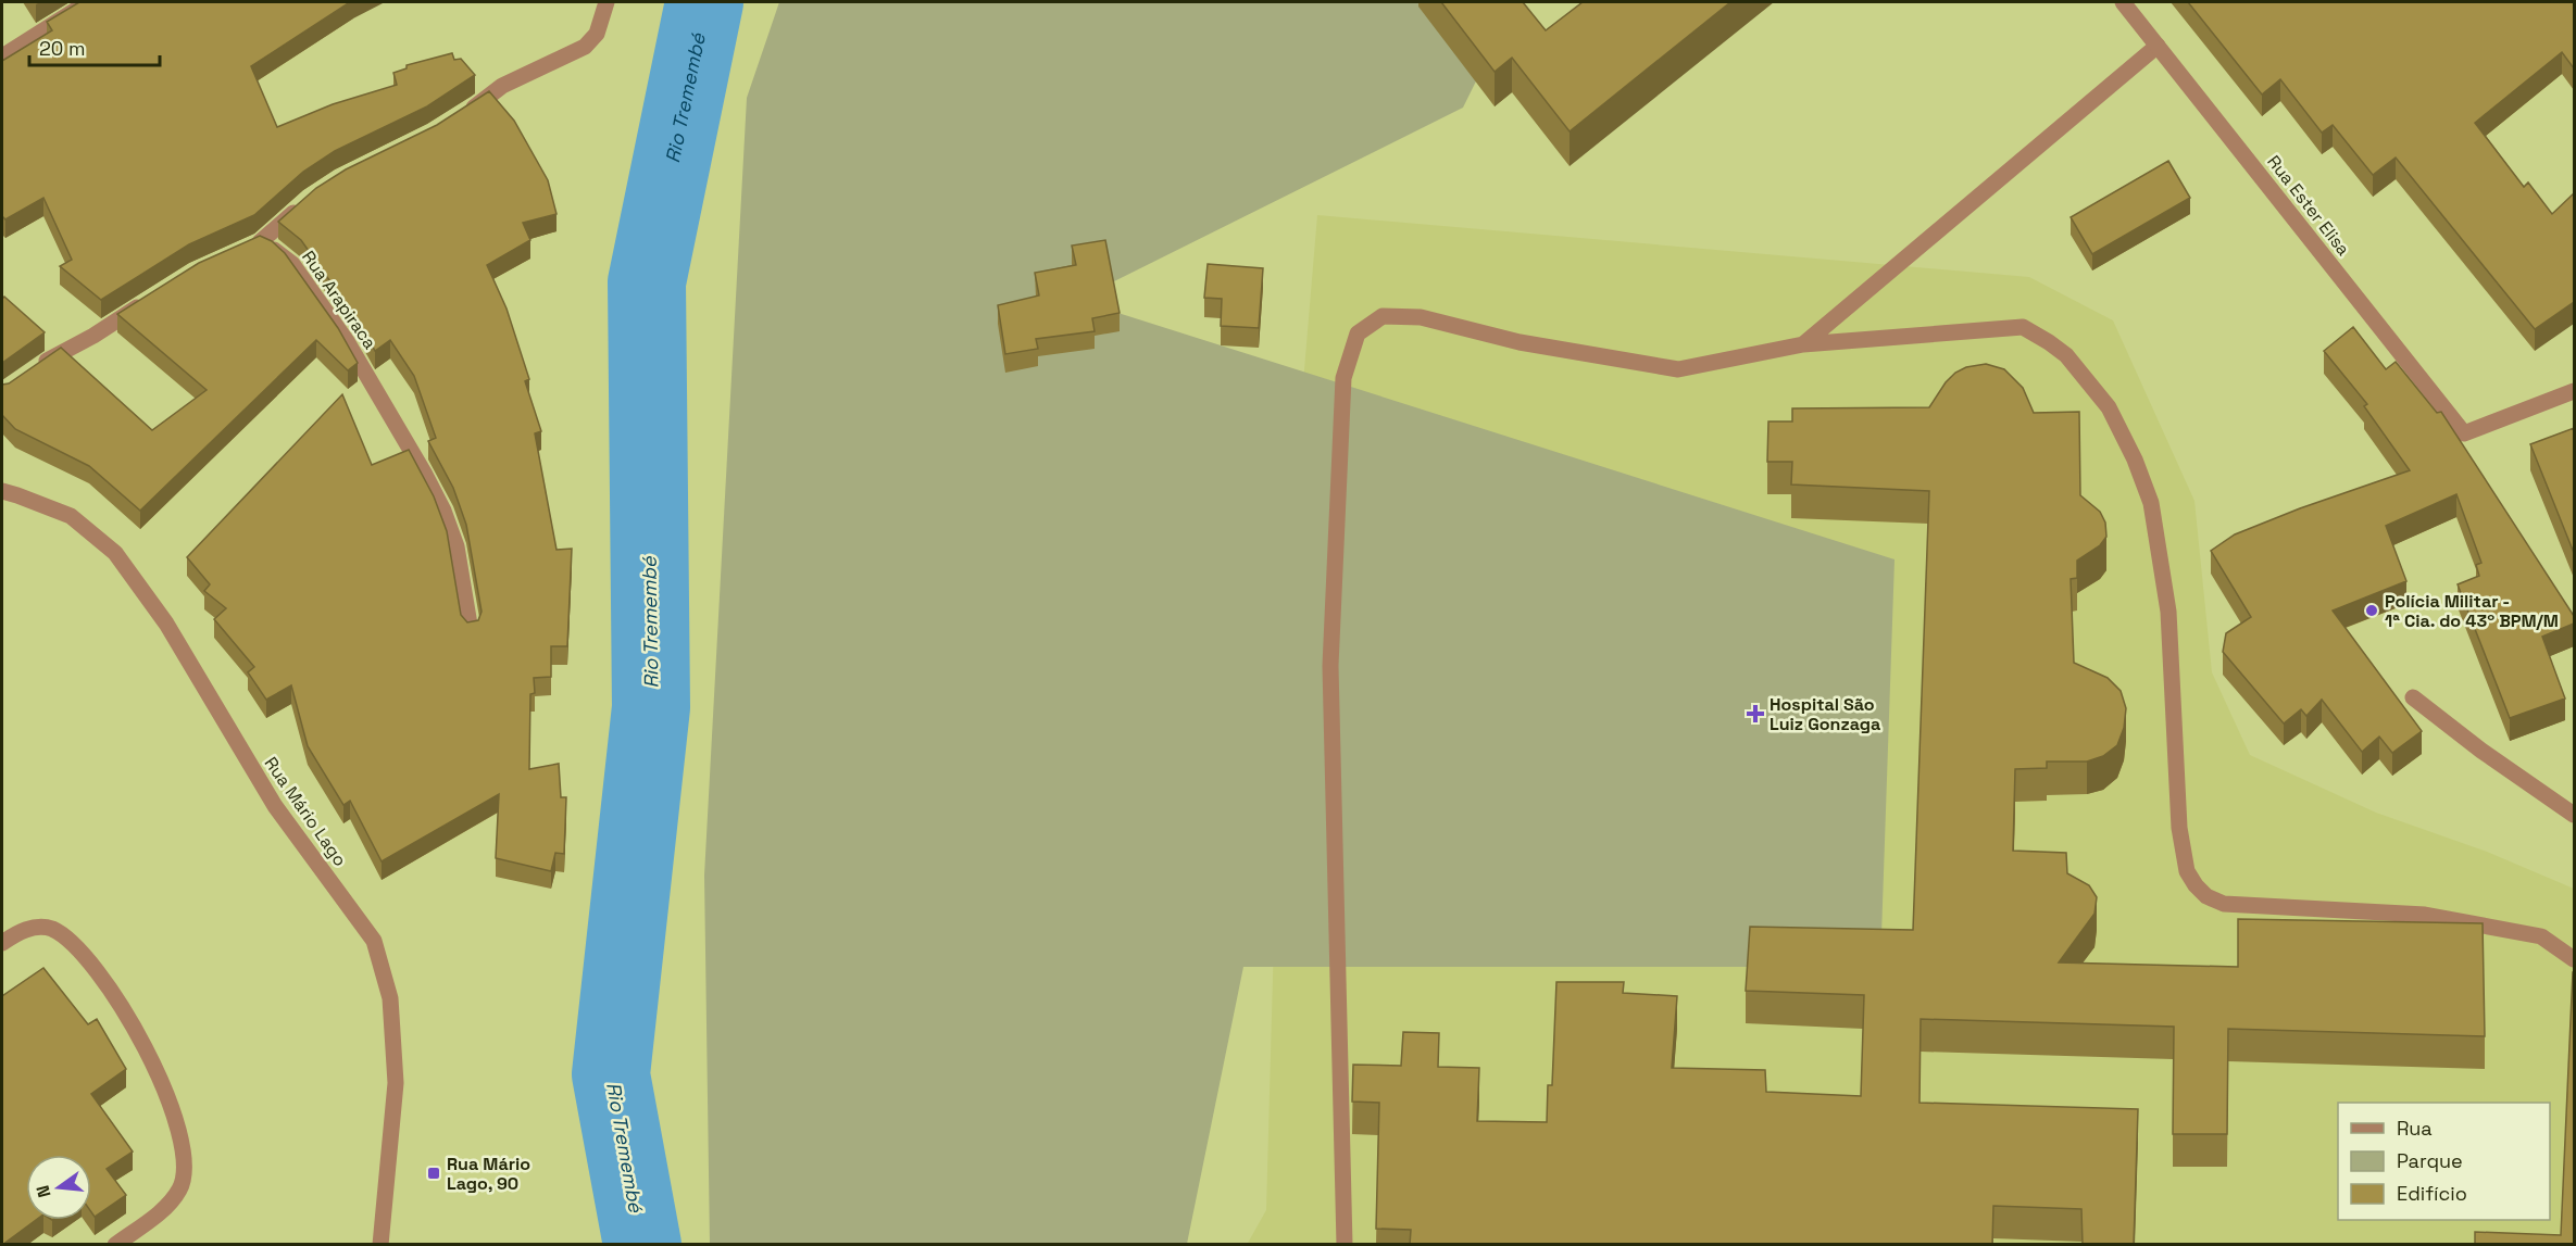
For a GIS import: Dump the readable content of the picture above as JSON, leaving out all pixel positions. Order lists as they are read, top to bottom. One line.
{"streets":{"street":["Rua Ester Elisa","Rua Arapiraca","Rua Mário Lago"]},"water":["Rio Tremembé"],"places":{"other":["Polícia Militar - 1ª Cia. do 43º BPM/M"],"health":["Hospital São Luiz Gonzaga"],"transit":["Rua Mário Lago, 90"]},"legend":["Rua","Parque","Edifício"],"scale_bar":"20 m","north":"left"}
